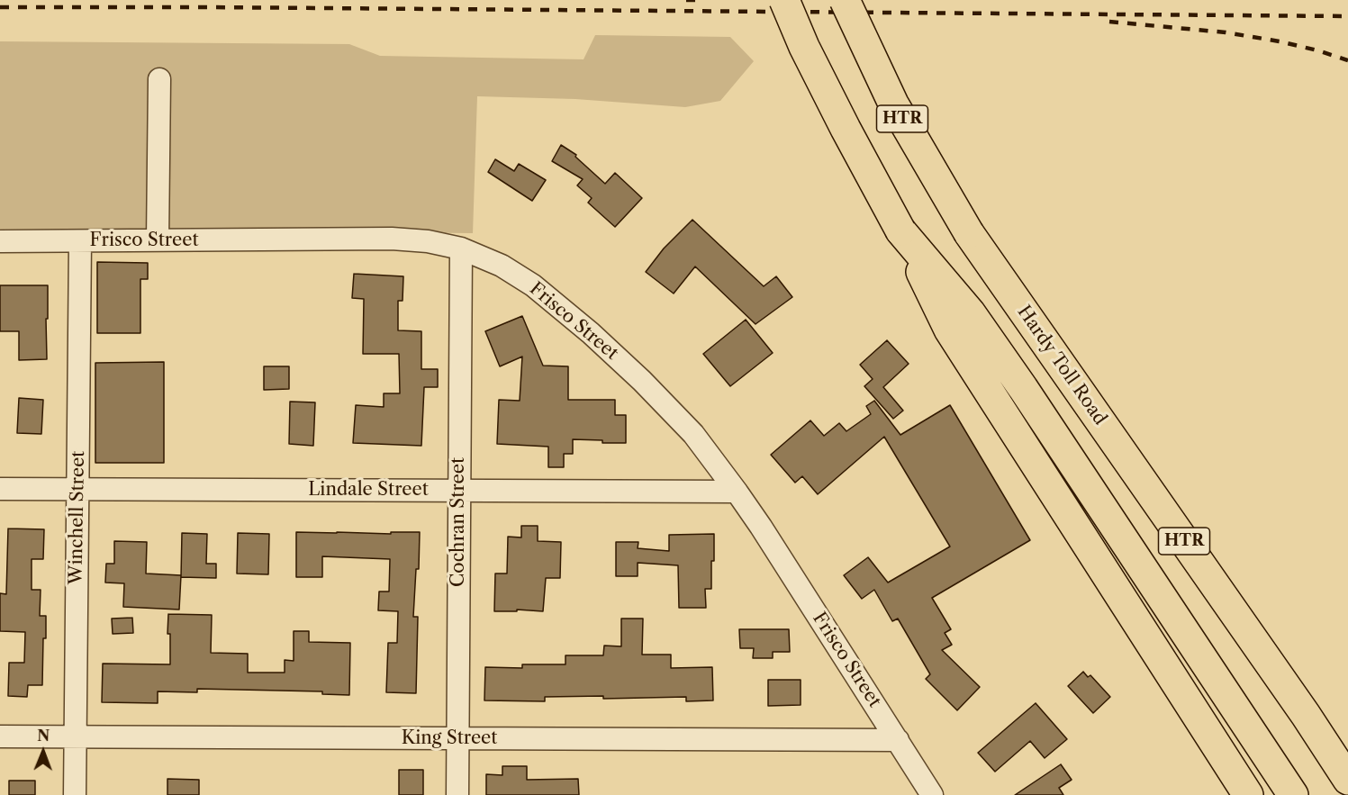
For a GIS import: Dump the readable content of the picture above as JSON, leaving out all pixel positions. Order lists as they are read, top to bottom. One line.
{"streets":{"highway":["HTR","Hardy Toll Road"],"street":["Frisco Street","Lindale Street","Winchell Street","Cochran Street","King Street"]},"crossings":[["Frisco Street","Lindale Street"],["Frisco Street","Winchell Street"],["Frisco Street","Cochran Street"],["Frisco Street","King Street"],["Lindale Street","Winchell Street"],["Lindale Street","Cochran Street"],["Winchell Street","King Street"],["Cochran Street","King Street"]],"north":"top"}
